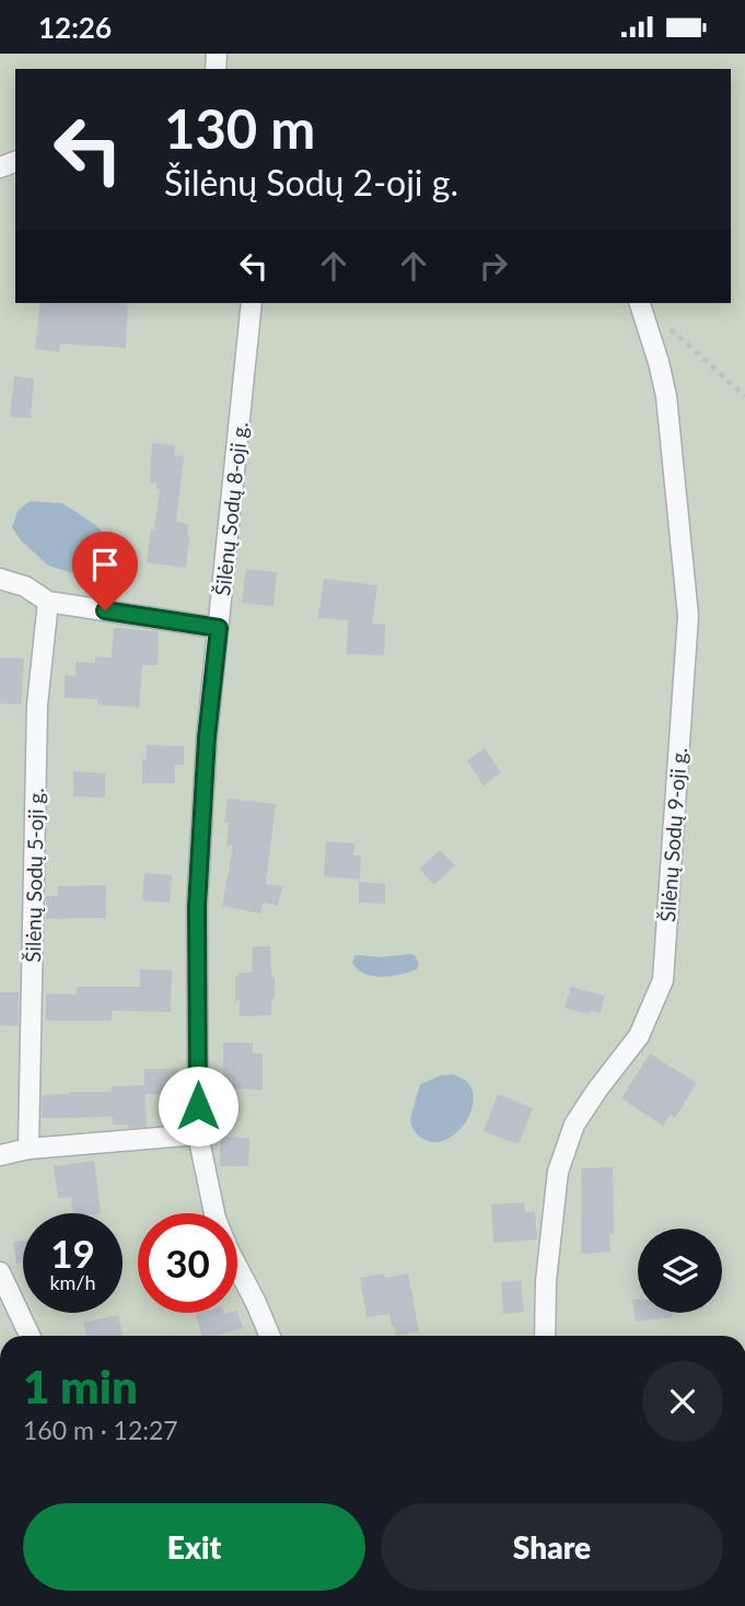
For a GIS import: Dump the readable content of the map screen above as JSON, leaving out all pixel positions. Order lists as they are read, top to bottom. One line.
{"streets":{"street":["Šilėnų Sodų 8-oji g.","Šilėnų Sodų 9-oji g.","Šilėnų Sodų 5-oji g."]},"page":{"status":"12:26","turn":["130 m","Šilėnų Sodų 2-oji g."],"speed":"19 km/h","limit":"30","heading":["1 min","160 m · 12:27"],"buttons":["Exit","Share"]}}
